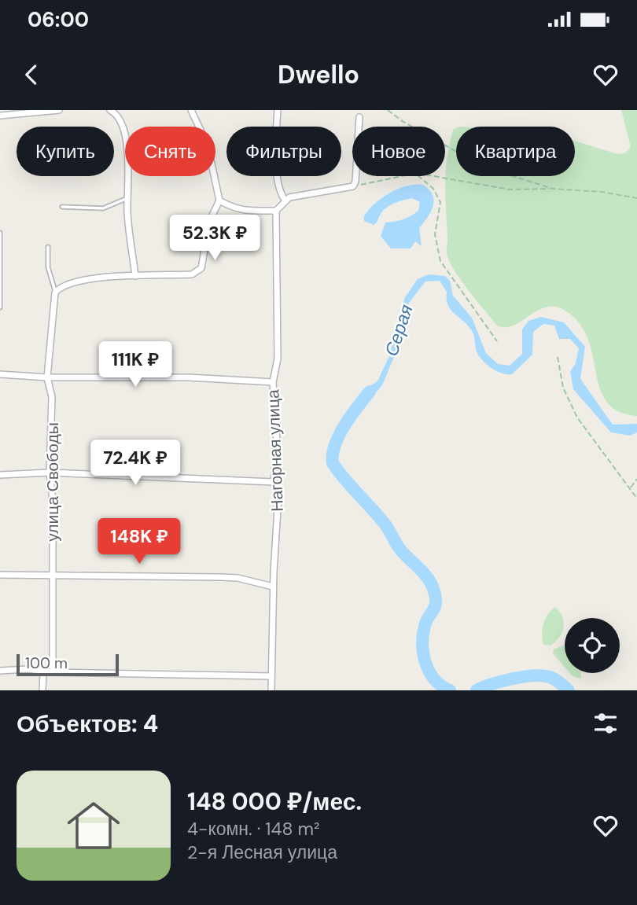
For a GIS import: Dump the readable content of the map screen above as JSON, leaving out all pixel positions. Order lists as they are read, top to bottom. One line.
{"streets":{"street":["Нагорная улица","улица Свободы"]},"water":["Серая"],"scale_bar":"100 m","page":{"status":"06:00","header":"Dwello","chip":["Купить","Снять","Фильтры","Новое","Квартира"],"price":["52.3K ₽","111K ₽","72.4K ₽","148K ₽"],"scale":"100 m","heading":"Объектов: 4","list":[{"name":"148 000 ₽/мес.","note":"4-комн. · 148 m² · 2-я Лесная улица"}]}}
